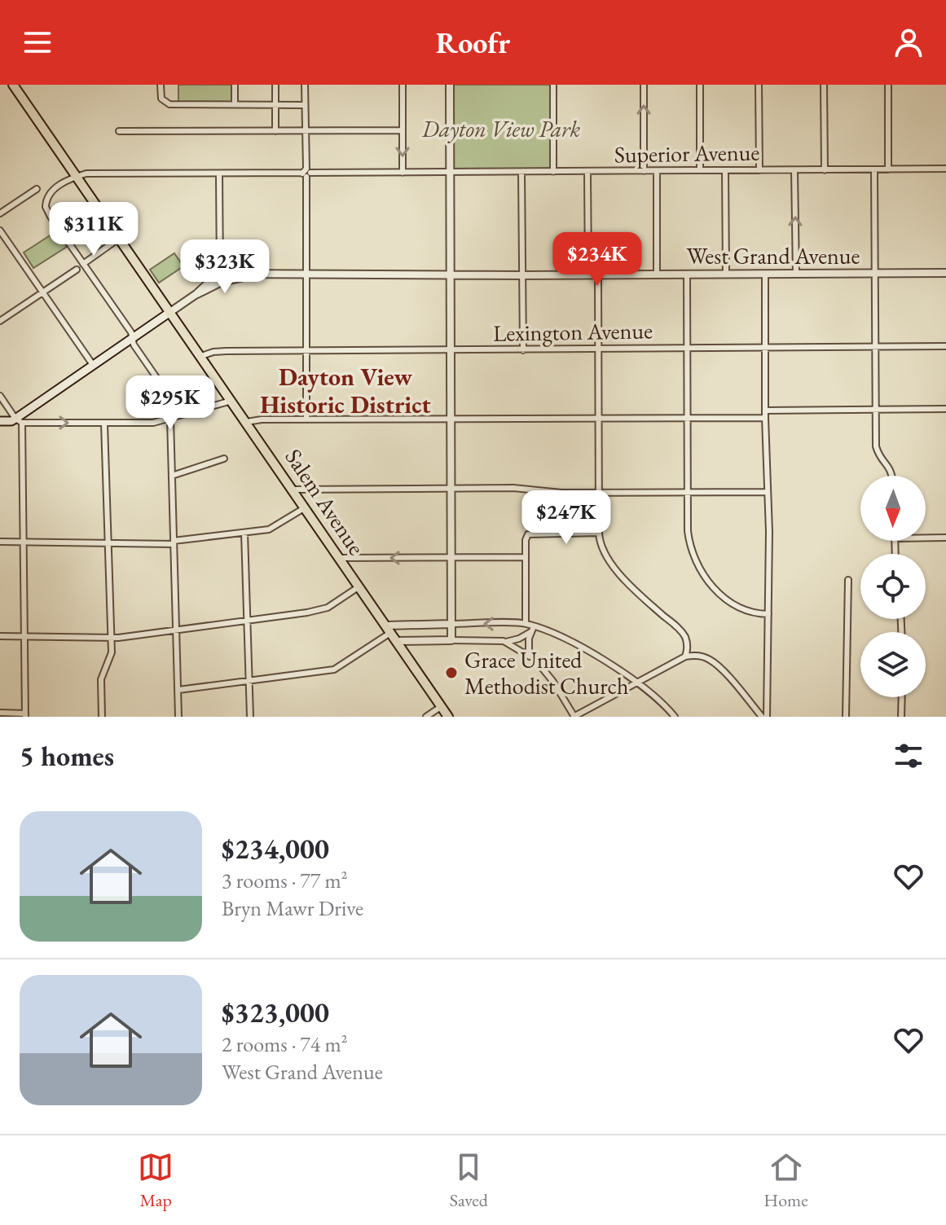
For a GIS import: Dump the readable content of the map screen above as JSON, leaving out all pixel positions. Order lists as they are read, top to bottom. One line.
{"streets":{"main road":["West Grand Avenue","Salem Avenue"],"street":["Superior Avenue","Lexington Avenue"]},"crossings":[["Superior Avenue","Salem Avenue"],["West Grand Avenue","Salem Avenue"],["Lexington Avenue","Salem Avenue"]],"districts":["Dayton View Historic District"],"parks":["Dayton View Park"],"places":["Grace United Methodist Church"],"north":"bottom","page":{"header":"Roofr","price":["$311K","$234K","$323K","$295K","$247K"],"heading":"5 homes","list":[{"name":"$234,000","note":"3 rooms · 77 m² · Bryn Mawr Drive"},{"name":"$323,000","note":"2 rooms · 74 m² · West Grand Avenue"}],"tabs":["Map","Saved","Home"]}}
